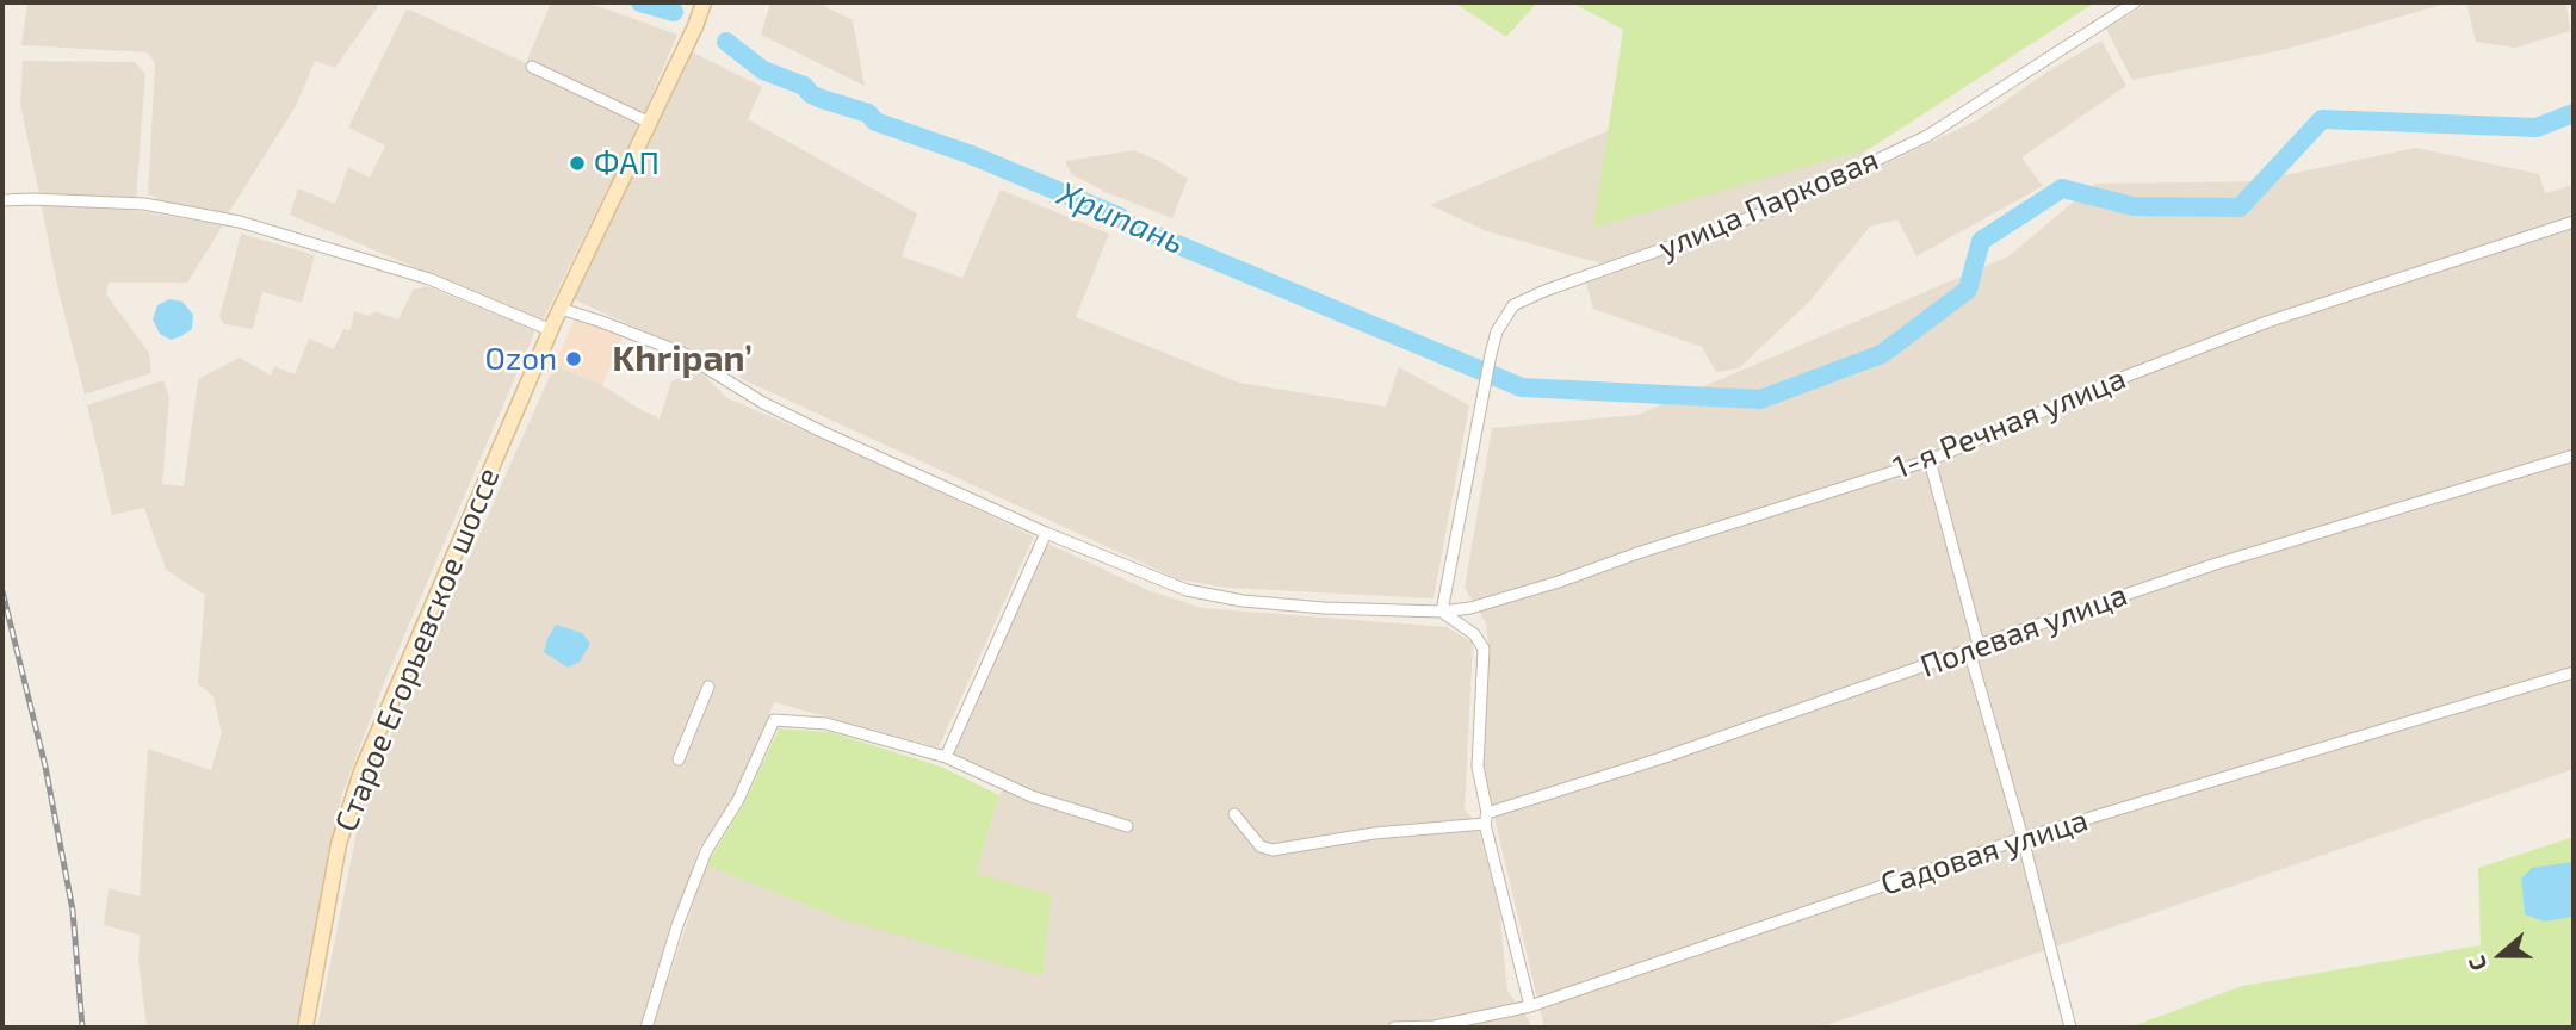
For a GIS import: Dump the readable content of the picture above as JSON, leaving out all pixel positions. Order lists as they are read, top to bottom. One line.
{"streets":{"main road":["Старое Егорьевское шоссе"],"street":["улица Парковая","1-я Речная улица","Полевая улица","Садовая улица"]},"crossings":[["улица Парковая","1-я Речная улица"],["1-я Речная улица","Старое Егорьевское шоссе"]],"districts":["Khripan’"],"water":["Хрипань"],"places":["ФАП","Ozon"],"north":"left"}
